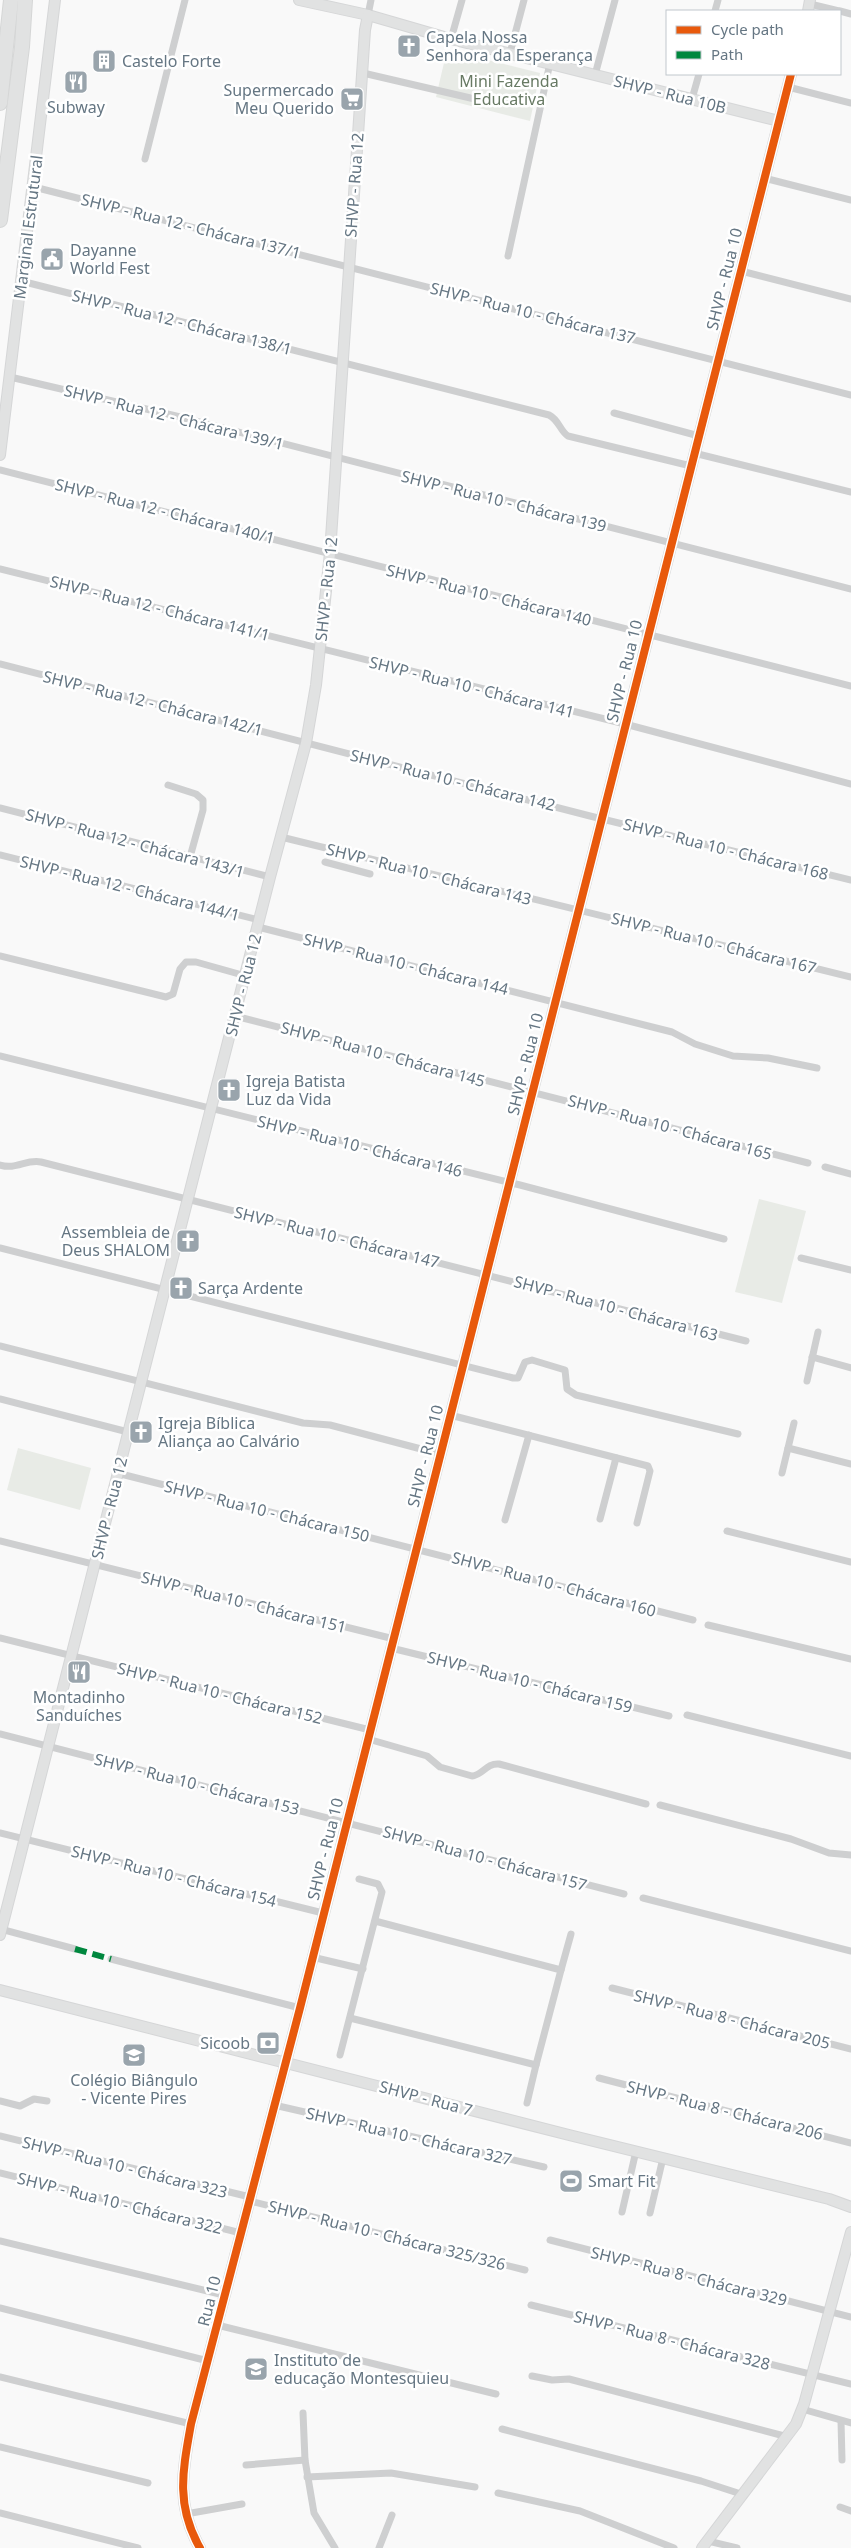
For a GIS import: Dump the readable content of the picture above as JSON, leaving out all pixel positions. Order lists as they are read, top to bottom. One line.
{"streets":{"street":["SHVP - Rua 10B","SHVP - Rua 12","SHVP - Rua 12 - Chácara 137/1","Marginal Estrutural","SHVP - Rua 10","SHVP - Rua 10 - Chácara 137","SHVP - Rua 12 - Chácara 138/1","SHVP - Rua 12 - Chácara 139/1","SHVP - Rua 10 - Chácara 139","SHVP - Rua 12 - Chácara 140/1","SHVP - Rua 10 - Chácara 140","SHVP - Rua 12 - Chácara 141/1","SHVP - Rua 10 - Chácara 141","SHVP - Rua 12 - Chácara 142/1","SHVP - Rua 10 - Chácara 142","SHVP - Rua 12 - Chácara 143/1","SHVP - Rua 10 - Chácara 168","SHVP - Rua 10 - Chácara 143","SHVP - Rua 12 - Chácara 144/1","SHVP - Rua 10 - Chácara 167","SHVP - Rua 10 - Chácara 144","SHVP - Rua 10 - Chácara 145","SHVP - Rua 10 - Chácara 165","SHVP - Rua 10 - Chácara 146","SHVP - Rua 10 - Chácara 147","SHVP - Rua 10 - Chácara 163","SHVP - Rua 10 - Chácara 150","SHVP - Rua 10 - Chácara 160","SHVP - Rua 10 - Chácara 151","SHVP - Rua 10 - Chácara 159","SHVP - Rua 10 - Chácara 152","SHVP - Rua 10 - Chácara 153","SHVP - Rua 10 - Chácara 157","SHVP - Rua 10 - Chácara 154","SHVP - Rua 8 - Chácara 205","SHVP - Rua 7","SHVP - Rua 8 - Chácara 206","SHVP - Rua 10 - Chácara 327","SHVP - Rua 10 - Chácara 323","SHVP - Rua 10 - Chácara 322","SHVP - Rua 10 - Chácara 325/326","SHVP - Rua 8 - Chácara 329","Rua 10","SHVP - Rua 8 - Chácara 328"]},"crossings":[["SHVP - Rua 10B","SHVP - Rua 12"],["SHVP - Rua 10B","SHVP - Rua 10"],["SHVP - Rua 12","SHVP - Rua 12 - Chácara 137/1"],["SHVP - Rua 12","SHVP - Rua 10 - Chácara 137"],["SHVP - Rua 12","SHVP - Rua 12 - Chácara 138/1"],["SHVP - Rua 12","SHVP - Rua 12 - Chácara 139/1"],["SHVP - Rua 12","SHVP - Rua 10 - Chácara 139"],["SHVP - Rua 12","SHVP - Rua 12 - Chácara 140/1"],["SHVP - Rua 12","SHVP - Rua 10 - Chácara 140"],["SHVP - Rua 12","SHVP - Rua 12 - Chácara 141/1"],["SHVP - Rua 12","SHVP - Rua 10 - Chácara 141"],["SHVP - Rua 12","SHVP - Rua 12 - Chácara 142/1"],["SHVP - Rua 12","SHVP - Rua 10 - Chácara 142"],["SHVP - Rua 12","SHVP - Rua 12 - Chácara 143/1"],["SHVP - Rua 12","SHVP - Rua 10 - Chácara 143"],["SHVP - Rua 12","SHVP - Rua 12 - Chácara 144/1"],["SHVP - Rua 12","SHVP - Rua 10 - Chácara 144"],["SHVP - Rua 12","SHVP - Rua 10 - Chácara 145"],["SHVP - Rua 12","SHVP - Rua 10 - Chácara 146"],["SHVP - Rua 12","SHVP - Rua 10 - Chácara 147"],["SHVP - Rua 12","SHVP - Rua 10 - Chácara 150"],["SHVP - Rua 12","SHVP - Rua 10 - Chácara 151"],["SHVP - Rua 12","SHVP - Rua 10 - Chácara 152"],["SHVP - Rua 12","SHVP - Rua 10 - Chácara 153"],["SHVP - Rua 12","SHVP - Rua 10 - Chácara 154"],["SHVP - Rua 12 - Chácara 137/1","Marginal Estrutural"],["SHVP - Rua 12 - Chácara 137/1","SHVP - Rua 10 - Chácara 137"],["Marginal Estrutural","SHVP - Rua 12 - Chácara 138/1"],["Marginal Estrutural","SHVP - Rua 12 - Chácara 139/1"],["SHVP - Rua 10","SHVP - Rua 10 - Chácara 137"],["SHVP - Rua 10","SHVP - Rua 12 - Chácara 138/1"],["SHVP - Rua 10","SHVP - Rua 10 - Chácara 139"],["SHVP - Rua 10","SHVP - Rua 10 - Chácara 140"],["SHVP - Rua 10","SHVP - Rua 10 - Chácara 141"],["SHVP - Rua 10","SHVP - Rua 10 - Chácara 142"],["SHVP - Rua 10","SHVP - Rua 10 - Chácara 168"],["SHVP - Rua 10","SHVP - Rua 10 - Chácara 143"],["SHVP - Rua 10","SHVP - Rua 10 - Chácara 167"],["SHVP - Rua 10","SHVP - Rua 10 - Chácara 144"],["SHVP - Rua 10","SHVP - Rua 10 - Chácara 145"],["SHVP - Rua 10","SHVP - Rua 10 - Chácara 165"],["SHVP - Rua 10","SHVP - Rua 10 - Chácara 146"],["SHVP - Rua 10","SHVP - Rua 10 - Chácara 147"],["SHVP - Rua 10","SHVP - Rua 10 - Chácara 163"],["SHVP - Rua 10","SHVP - Rua 10 - Chácara 150"],["SHVP - Rua 10","SHVP - Rua 10 - Chácara 160"],["SHVP - Rua 10","SHVP - Rua 10 - Chácara 151"],["SHVP - Rua 10","SHVP - Rua 10 - Chácara 159"],["SHVP - Rua 10","SHVP - Rua 10 - Chácara 152"],["SHVP - Rua 10","SHVP - Rua 10 - Chácara 153"],["SHVP - Rua 10","SHVP - Rua 10 - Chácara 157"],["SHVP - Rua 10","SHVP - Rua 10 - Chácara 154"],["SHVP - Rua 10","SHVP - Rua 7"],["SHVP - Rua 10","Rua 10"],["SHVP - Rua 12 - Chácara 139/1","SHVP - Rua 10 - Chácara 139"],["SHVP - Rua 12 - Chácara 140/1","SHVP - Rua 10 - Chácara 140"],["SHVP - Rua 12 - Chácara 141/1","SHVP - Rua 10 - Chácara 141"],["SHVP - Rua 12 - Chácara 142/1","SHVP - Rua 10 - Chácara 142"],["SHVP - Rua 10 - Chácara 142","SHVP - Rua 10 - Chácara 168"],["SHVP - Rua 10 - Chácara 143","SHVP - Rua 10 - Chácara 167"],["SHVP - Rua 12 - Chácara 144/1","SHVP - Rua 10 - Chácara 144"],["SHVP - Rua 10 - Chácara 145","SHVP - Rua 10 - Chácara 165"],["SHVP - Rua 10 - Chácara 147","SHVP - Rua 10 - Chácara 163"],["SHVP - Rua 10 - Chácara 150","SHVP - Rua 10 - Chácara 160"],["SHVP - Rua 10 - Chácara 151","SHVP - Rua 10 - Chácara 159"],["SHVP - Rua 10 - Chácara 153","SHVP - Rua 10 - Chácara 157"],["SHVP - Rua 7","Rua 10"],["SHVP - Rua 10 - Chácara 327","Rua 10"],["SHVP - Rua 10 - Chácara 323","SHVP - Rua 10 - Chácara 325/326"],["SHVP - Rua 10 - Chácara 323","Rua 10"],["SHVP - Rua 10 - Chácara 322","Rua 10"],["SHVP - Rua 10 - Chácara 325/326","Rua 10"]],"parks":["Mini Fazenda Educativa"],"places":{"church":["Capela Nossa Senhora da Esperança","Igreja Batista Luz da Vida","Assembleia de Deus SHALOM","Sarça Ardente","Igreja Bíblica Aliança ao Calvário"],"building":["Castelo Forte"],"restaurant":["Subway","Montadinho Sanduíches"],"supermarket":["Supermercado Meu Querido"],"public building":["Dayanne World Fest"],"bank":["Sicoob"],"school or university":["Colégio Biângulo - Vicente Pires","Instituto de educação Montesquieu"],"sports":["Smart Fit"]},"legend":["Cycle path","Path"]}
